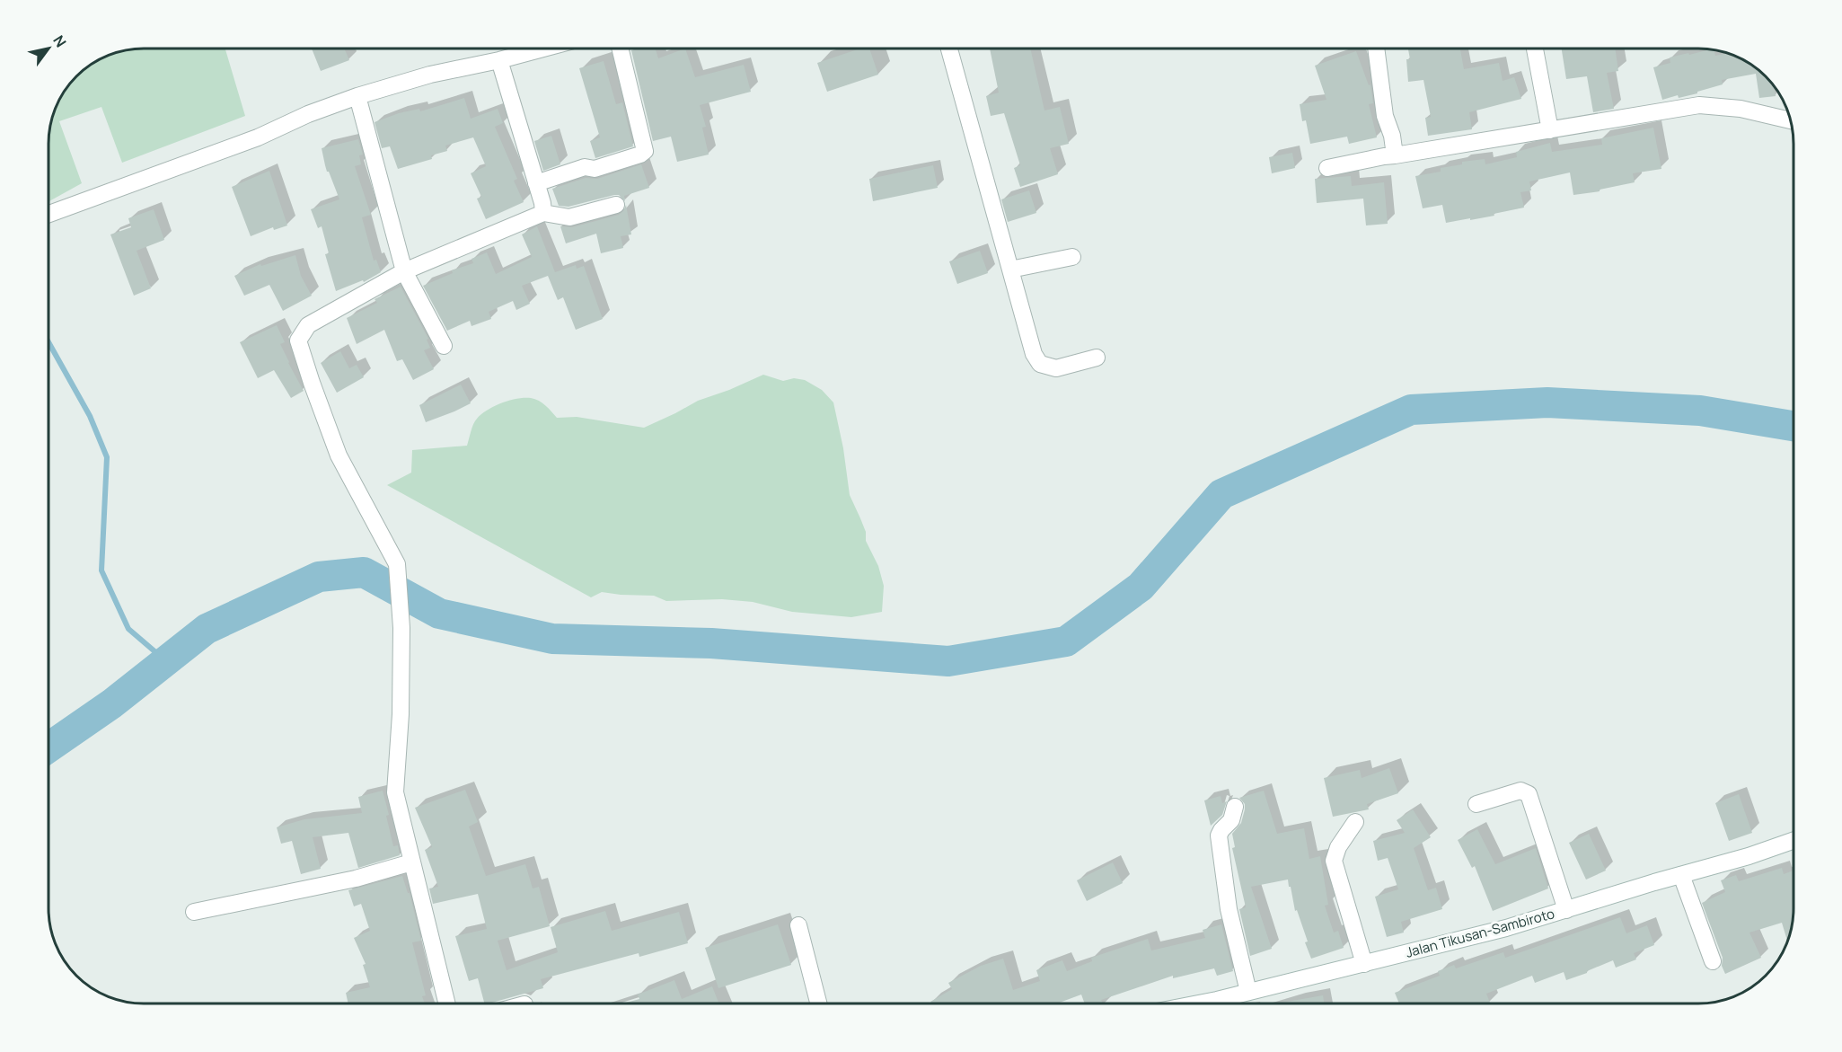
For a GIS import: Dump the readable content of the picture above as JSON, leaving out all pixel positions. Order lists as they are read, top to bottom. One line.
{"streets":{"street":["Jalan Tikusan-Sambiroto"]},"north":"top right"}
